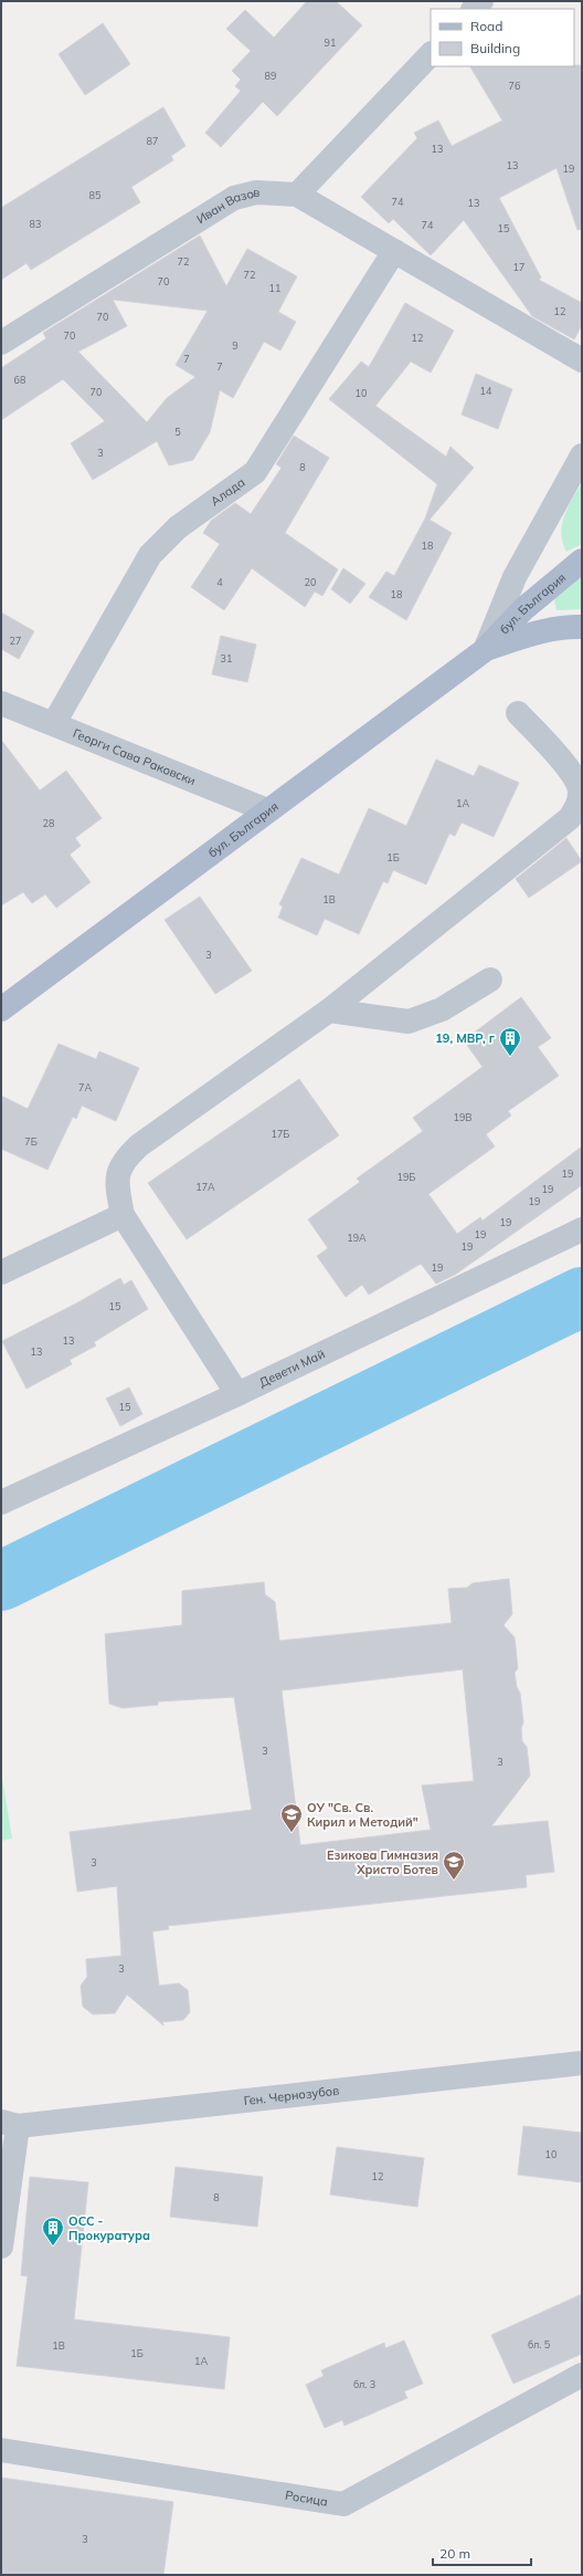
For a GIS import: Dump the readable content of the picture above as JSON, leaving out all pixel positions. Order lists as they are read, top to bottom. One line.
{"streets":{"main road":["бул. България"],"street":["Иван Вазов","Алада","Георги Сава Раковски","Девети Май","Ген. Чернозубов","Росица"]},"crossings":[["Алада","Георги Сава Раковски"],["бул. България","Георги Сава Раковски"]],"places":{"building":["19, МВР, г","ОСС - Прокуратура"],"school or university":["ОУ \"Св. Св. Кирил и Методий\"","Езикова Гимназия Христо Ботев"]},"house_numbers":["91","89","76","87","13","13","19","85","74","13","83","74","15","72","17","72","70","11","12","70","70","12","9","7","7","68","14","70","10","5","3","8","18","4","20","18","27","31","1А","28","1Б","1В","3","7А","19В","17Б","7Б","19","19Б","17А","19","19","19","19","19А","19","19","15","13","13","15","3","3","3","3","10","12","8","бл. 5","1В","1Б","1А","бл. 3","3"],"legend":["Road","Building"],"scale_bar":"20 m"}
